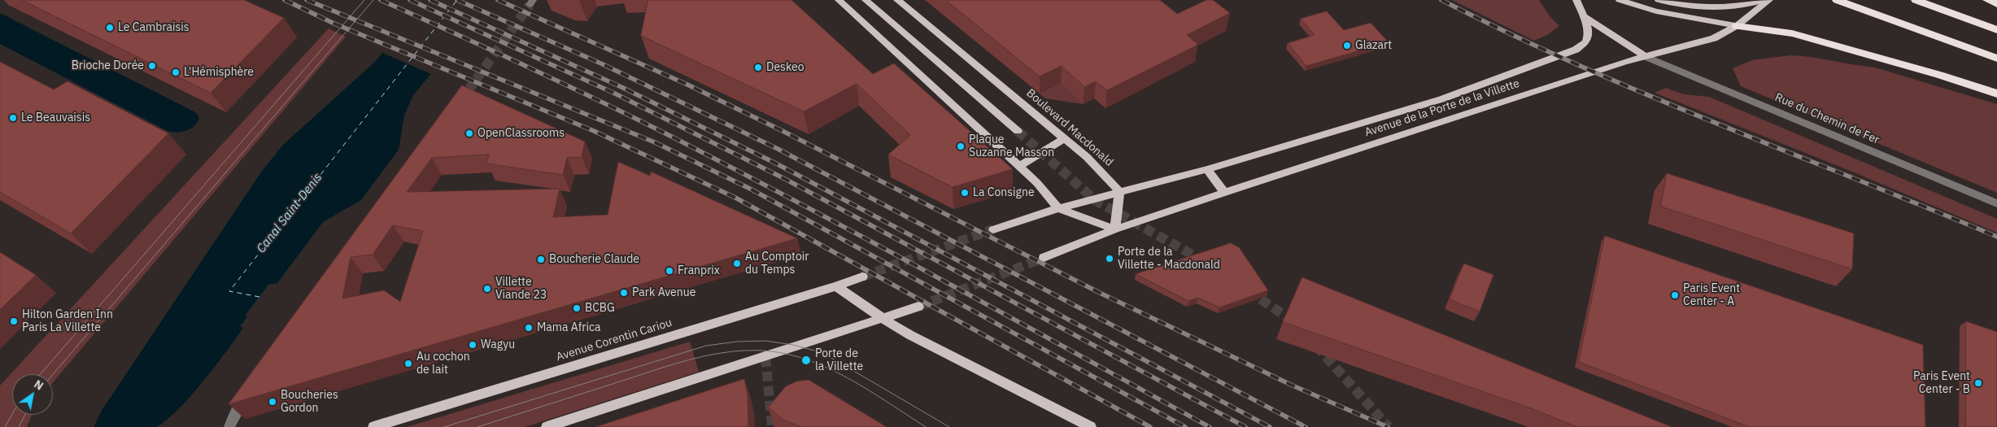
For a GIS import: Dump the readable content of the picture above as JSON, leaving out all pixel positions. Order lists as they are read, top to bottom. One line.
{"streets":{"main road":["Avenue de la Porte de la Villette","Boulevard Macdonald","Avenue Corentin Cariou"],"street":["Rue du Chemin de Fer"]},"crossings":[["Avenue de la Porte de la Villette","Rue du Chemin de Fer"],["Avenue de la Porte de la Villette","Boulevard Macdonald"]],"water":["Canal Saint-Denis"],"places":["Le Cambraisis","Glazart","Brioche Dorée","Deskeo","L'Hémisphère","Le Beauvaisis","OpenClassrooms","Plaque Suzanne Masson","La Consigne","Porte de la Villette - Macdonald","Boucherie Claude","Au Comptoir du Temps","Franprix","Villette Viande 23","Park Avenue","Paris Event Center - A","BCBG","Hilton Garden Inn Paris La Villette","Mama Africa","Wagyu","Porte de la Villette","Au cochon de lait","Paris Event Center - B","Boucheries Gordon"],"north":"top right"}
